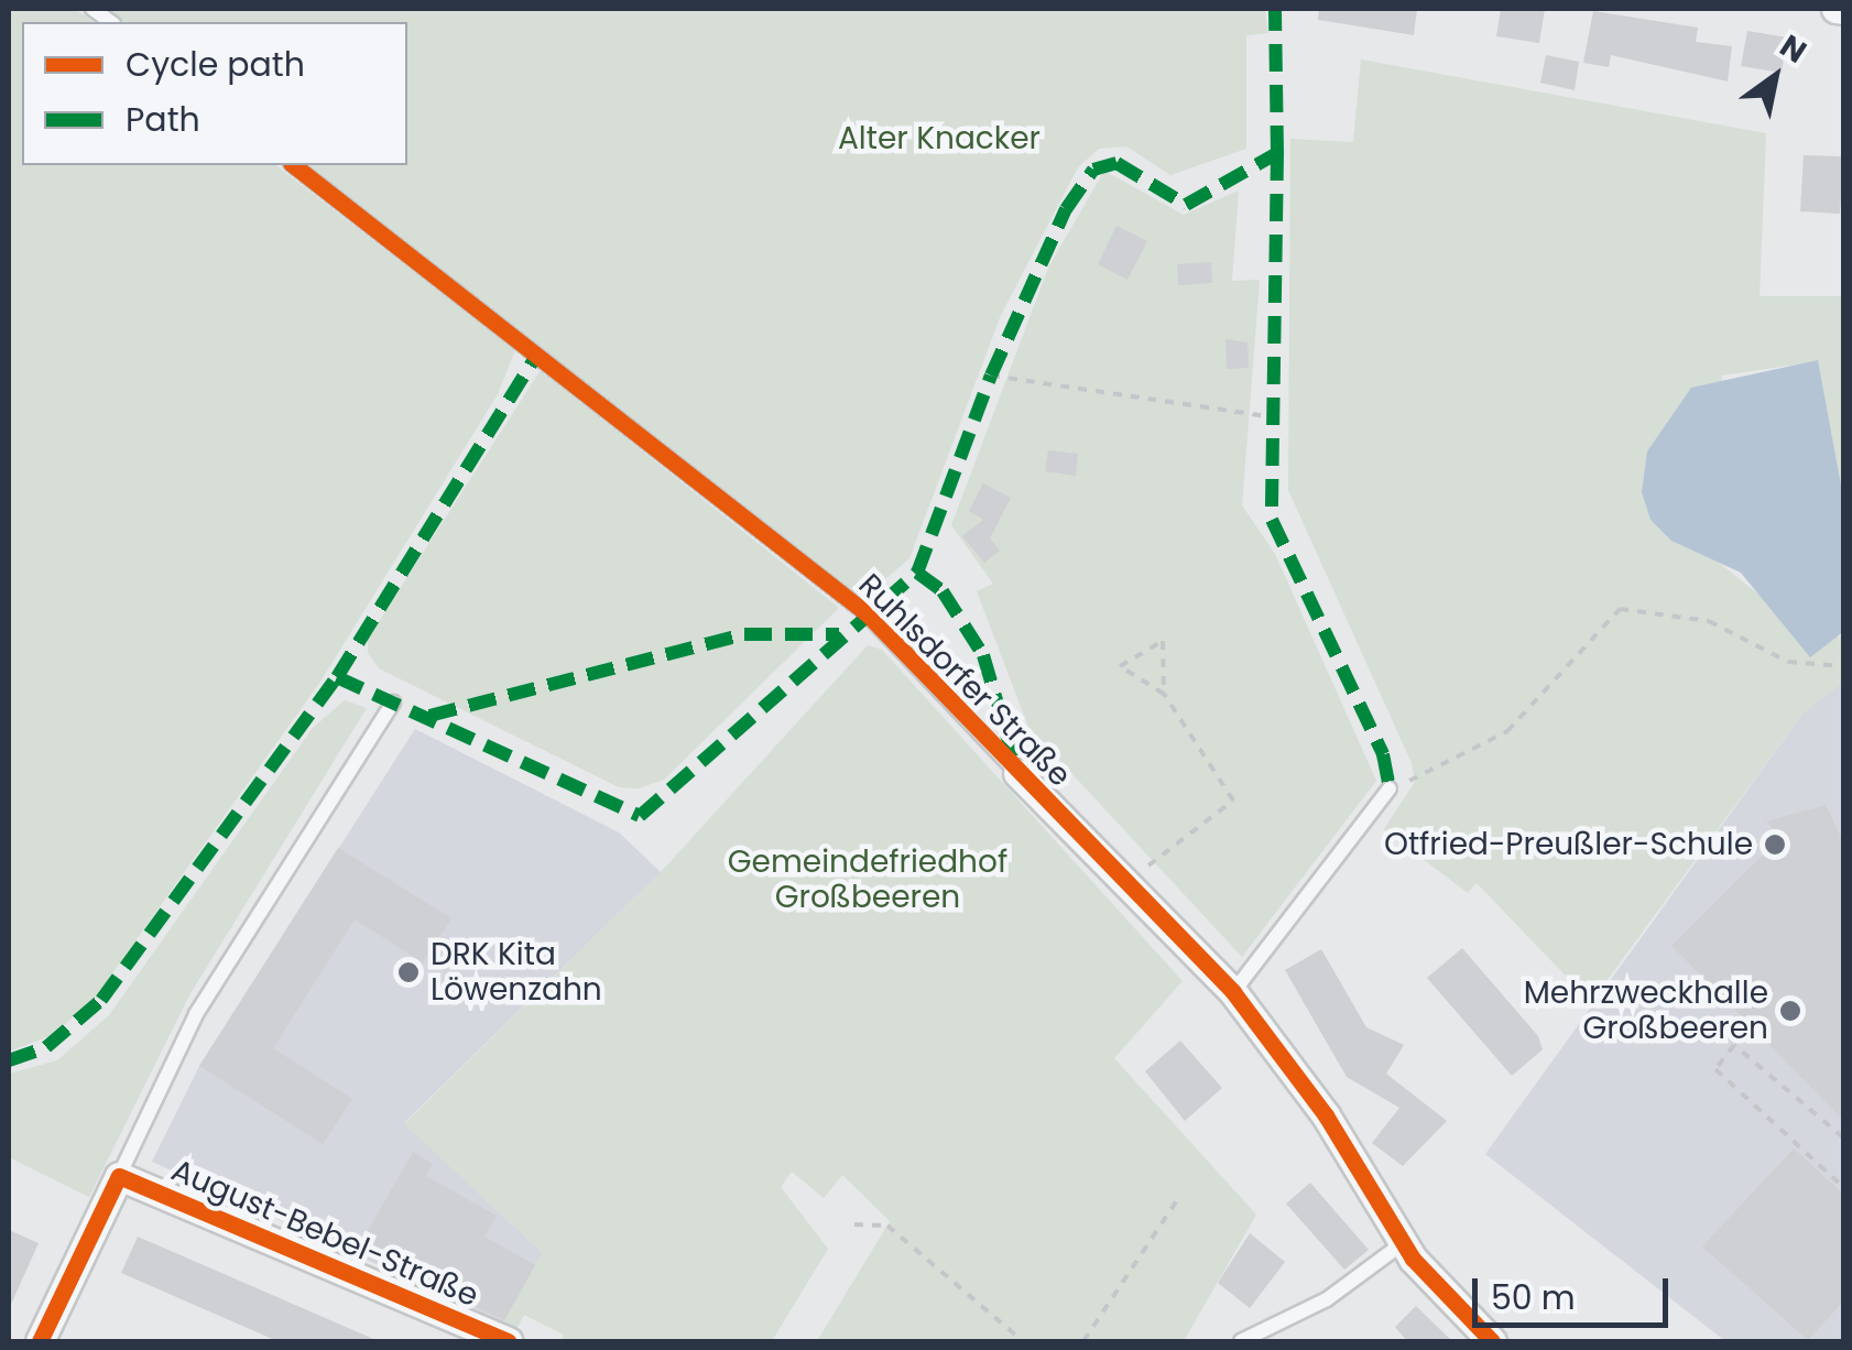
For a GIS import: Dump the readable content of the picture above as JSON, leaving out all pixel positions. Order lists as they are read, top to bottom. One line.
{"streets":{"street":["Ruhlsdorfer Straße","August-Bebel-Straße"]},"parks":["Alter Knacker","Gemeindefriedhof Großbeeren"],"places":["Otfried-Preußler-Schule","DRK Kita Löwenzahn","Mehrzweckhalle Großbeeren"],"legend":["Cycle path","Path"],"scale_bar":"50 m","north":"top right"}
